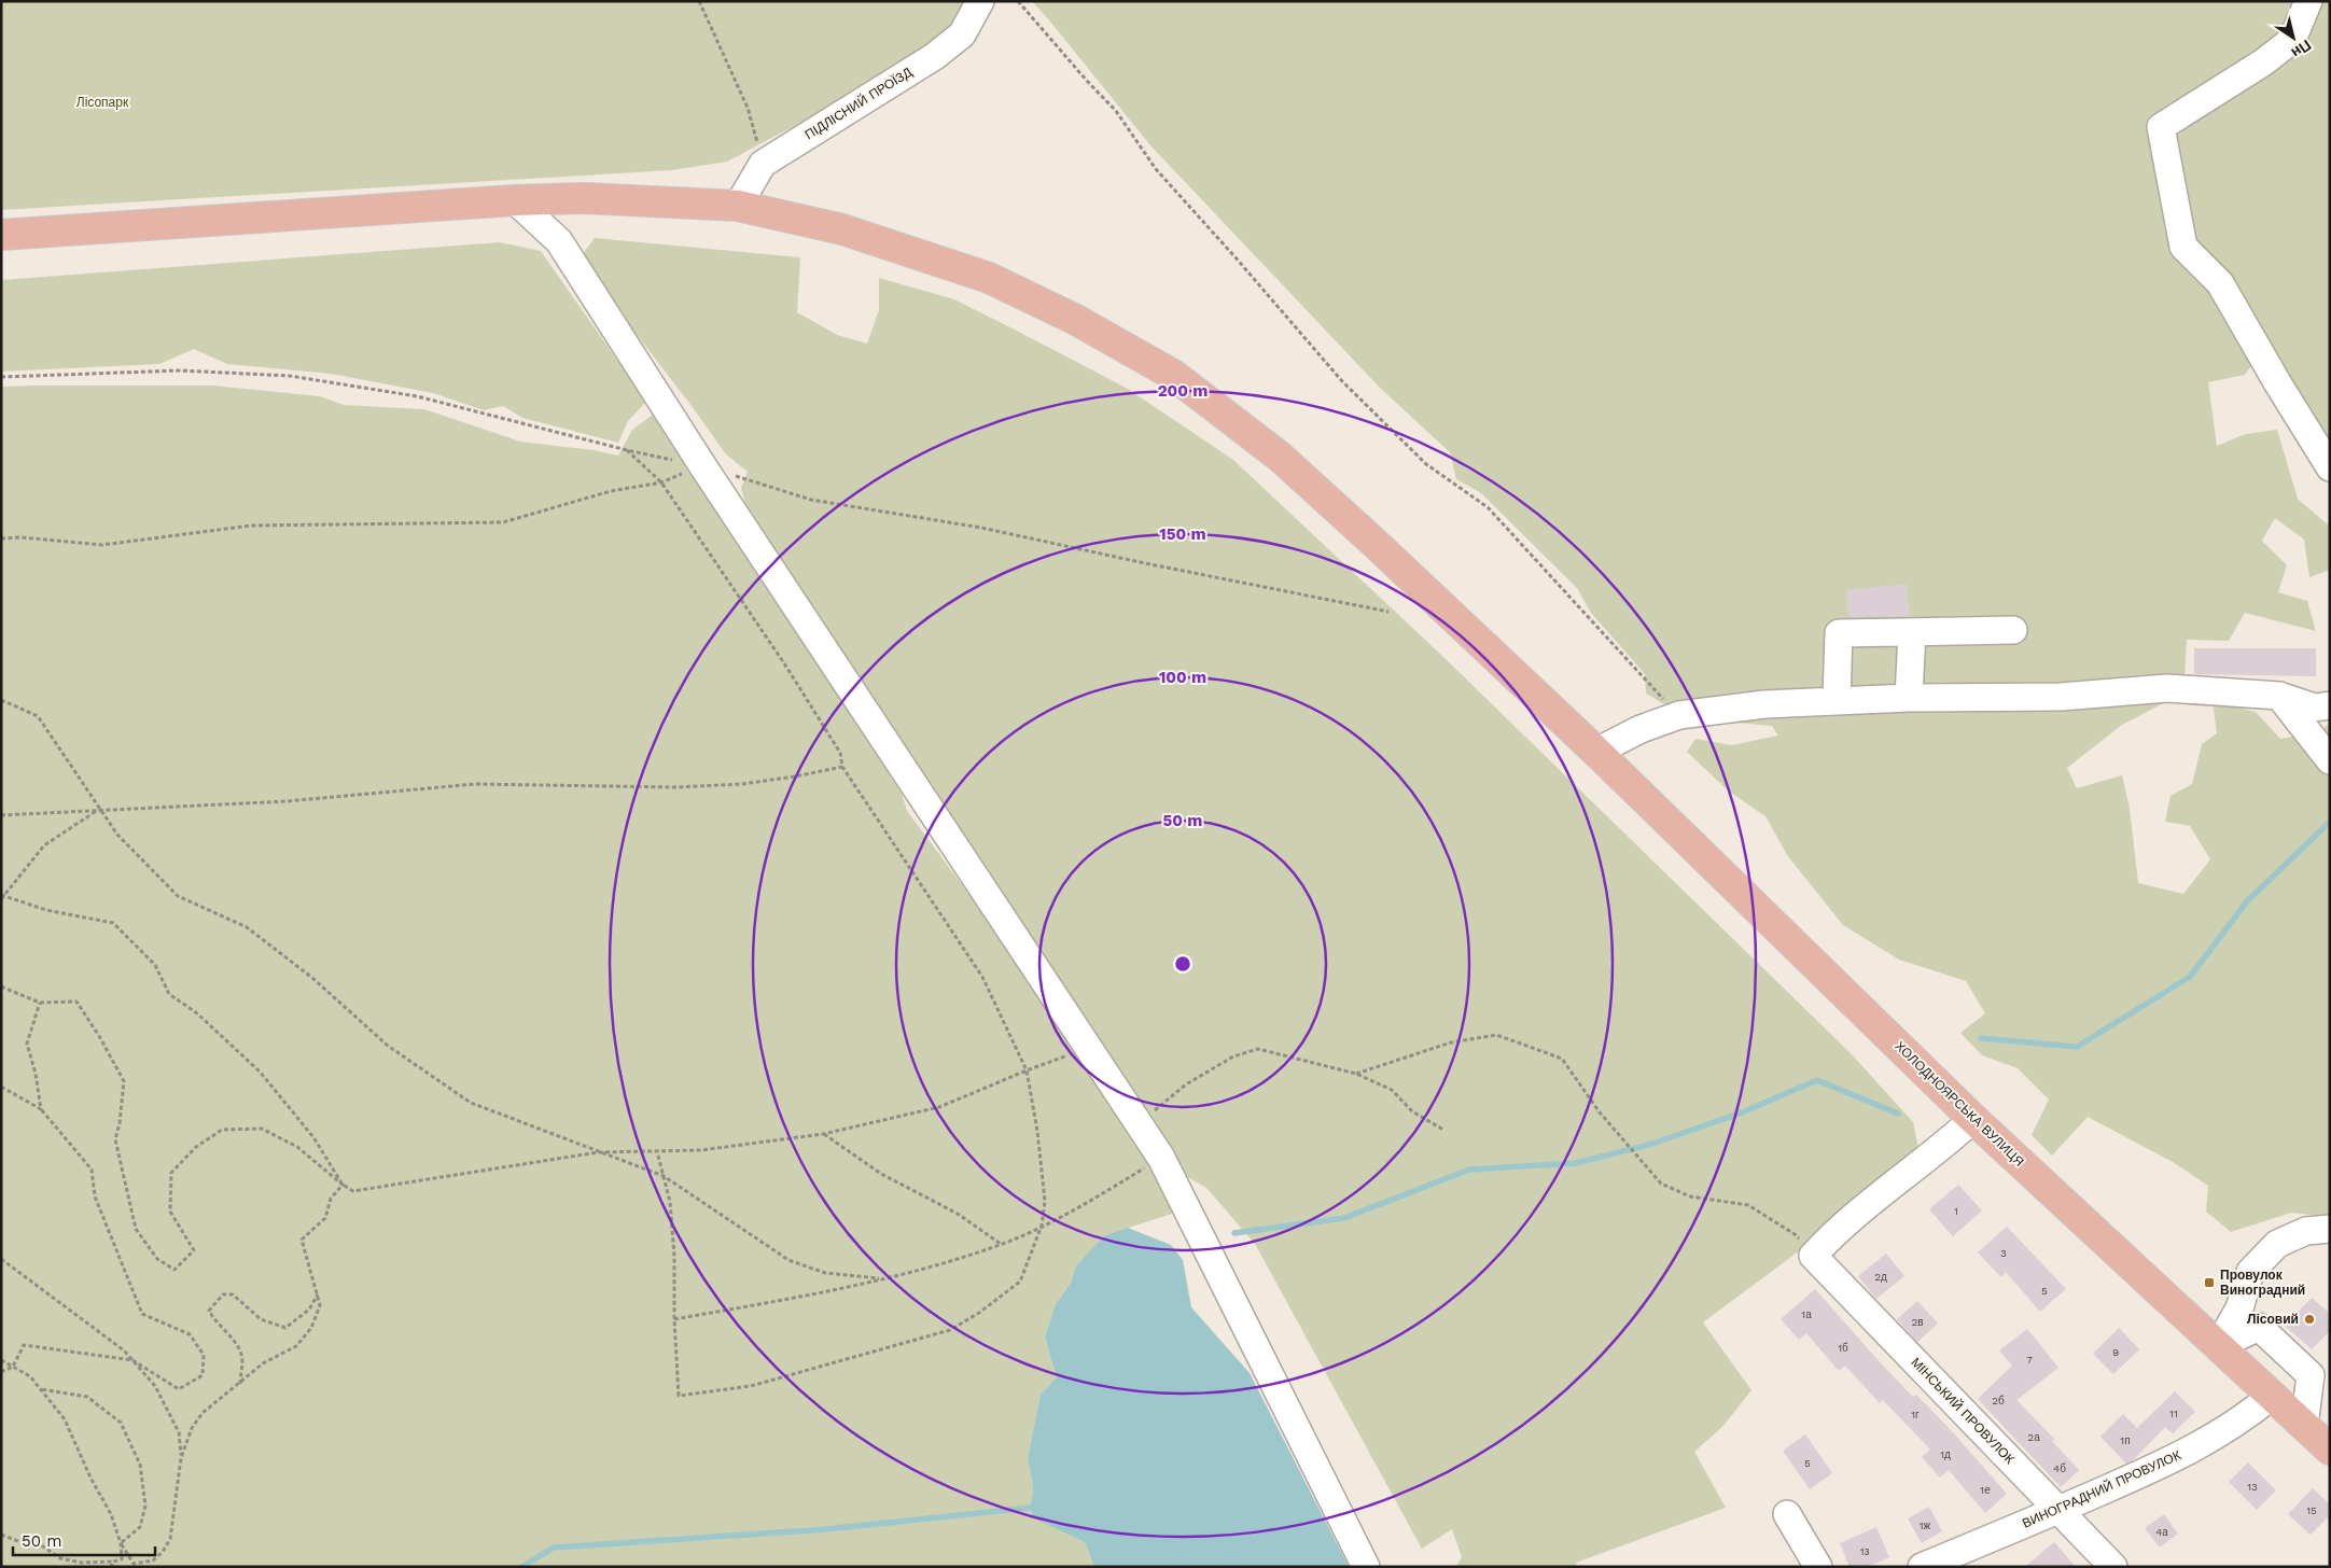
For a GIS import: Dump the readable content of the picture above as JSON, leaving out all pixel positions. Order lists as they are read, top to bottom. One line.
{"streets":{"main road":["ХОЛОДНОЯРСЬКА ВУЛИЦЯ"],"street":["ПІДЛІСНИЙ ПРОЇЗД","МІНСЬКИЙ ПРОВУЛОК","ВИНОГРАДНИЙ ПРОВУЛОК"]},"crossings":[["ПІДЛІСНИЙ ПРОЇЗД","ХОЛОДНОЯРСЬКА ВУЛИЦЯ"],["ХОЛОДНОЯРСЬКА ВУЛИЦЯ","ВИНОГРАДНИЙ ПРОВУЛОК"],["МІНСЬКИЙ ПРОВУЛОК","ВИНОГРАДНИЙ ПРОВУЛОК"]],"parks":["Лісопарк"],"places":{"transit":["Провулок Виноградний"],"other":["Лісовий"]},"house_numbers":["1","3","2д","5","1а","2в","1б","9","7","2б","11","1г","2а","1п","1д","5","4б","13","1е","15","1ж","4а","1з"],"scale_bar":"50 m","north":"bottom right","rings":["200 m","150 m","100 m","50 m"]}
